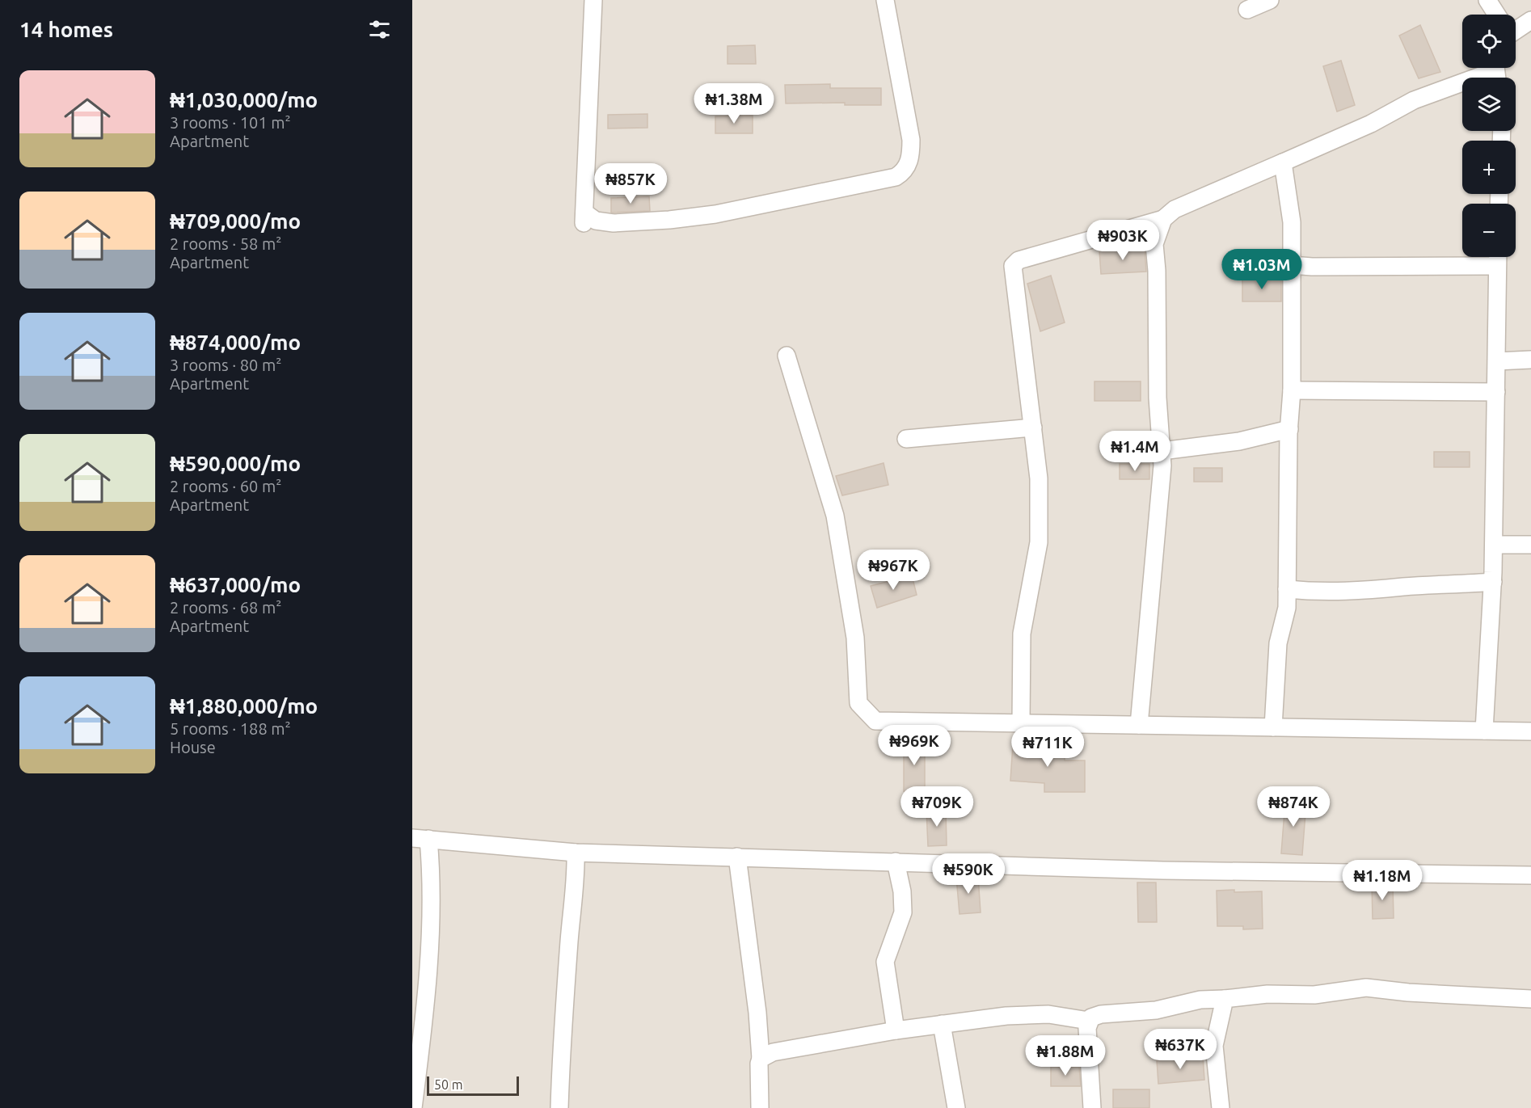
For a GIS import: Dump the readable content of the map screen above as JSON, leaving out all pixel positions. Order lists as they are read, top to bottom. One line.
{"scale_bar":"50 m","page":{"heading":"14 homes","map_buttons":["+","−"],"list":[{"name":"₦1,030,000/mo","note":"3 rooms · 101 m² · Apartment"},{"name":"₦709,000/mo","note":"2 rooms · 58 m² · Apartment"},{"name":"₦874,000/mo","note":"3 rooms · 80 m² · Apartment"},{"name":"₦590,000/mo","note":"2 rooms · 60 m² · Apartment"},{"name":"₦637,000/mo","note":"2 rooms · 68 m² · Apartment"},{"name":"₦1,880,000/mo","note":"5 rooms · 188 m² · House"}],"price":["₦1.38M","₦857K","₦903K","₦1.03M","₦1.4M","₦967K","₦969K","₦711K","₦709K","₦874K","₦590K","₦1.18M","₦637K","₦1.88M"],"scale":"50 m"}}
